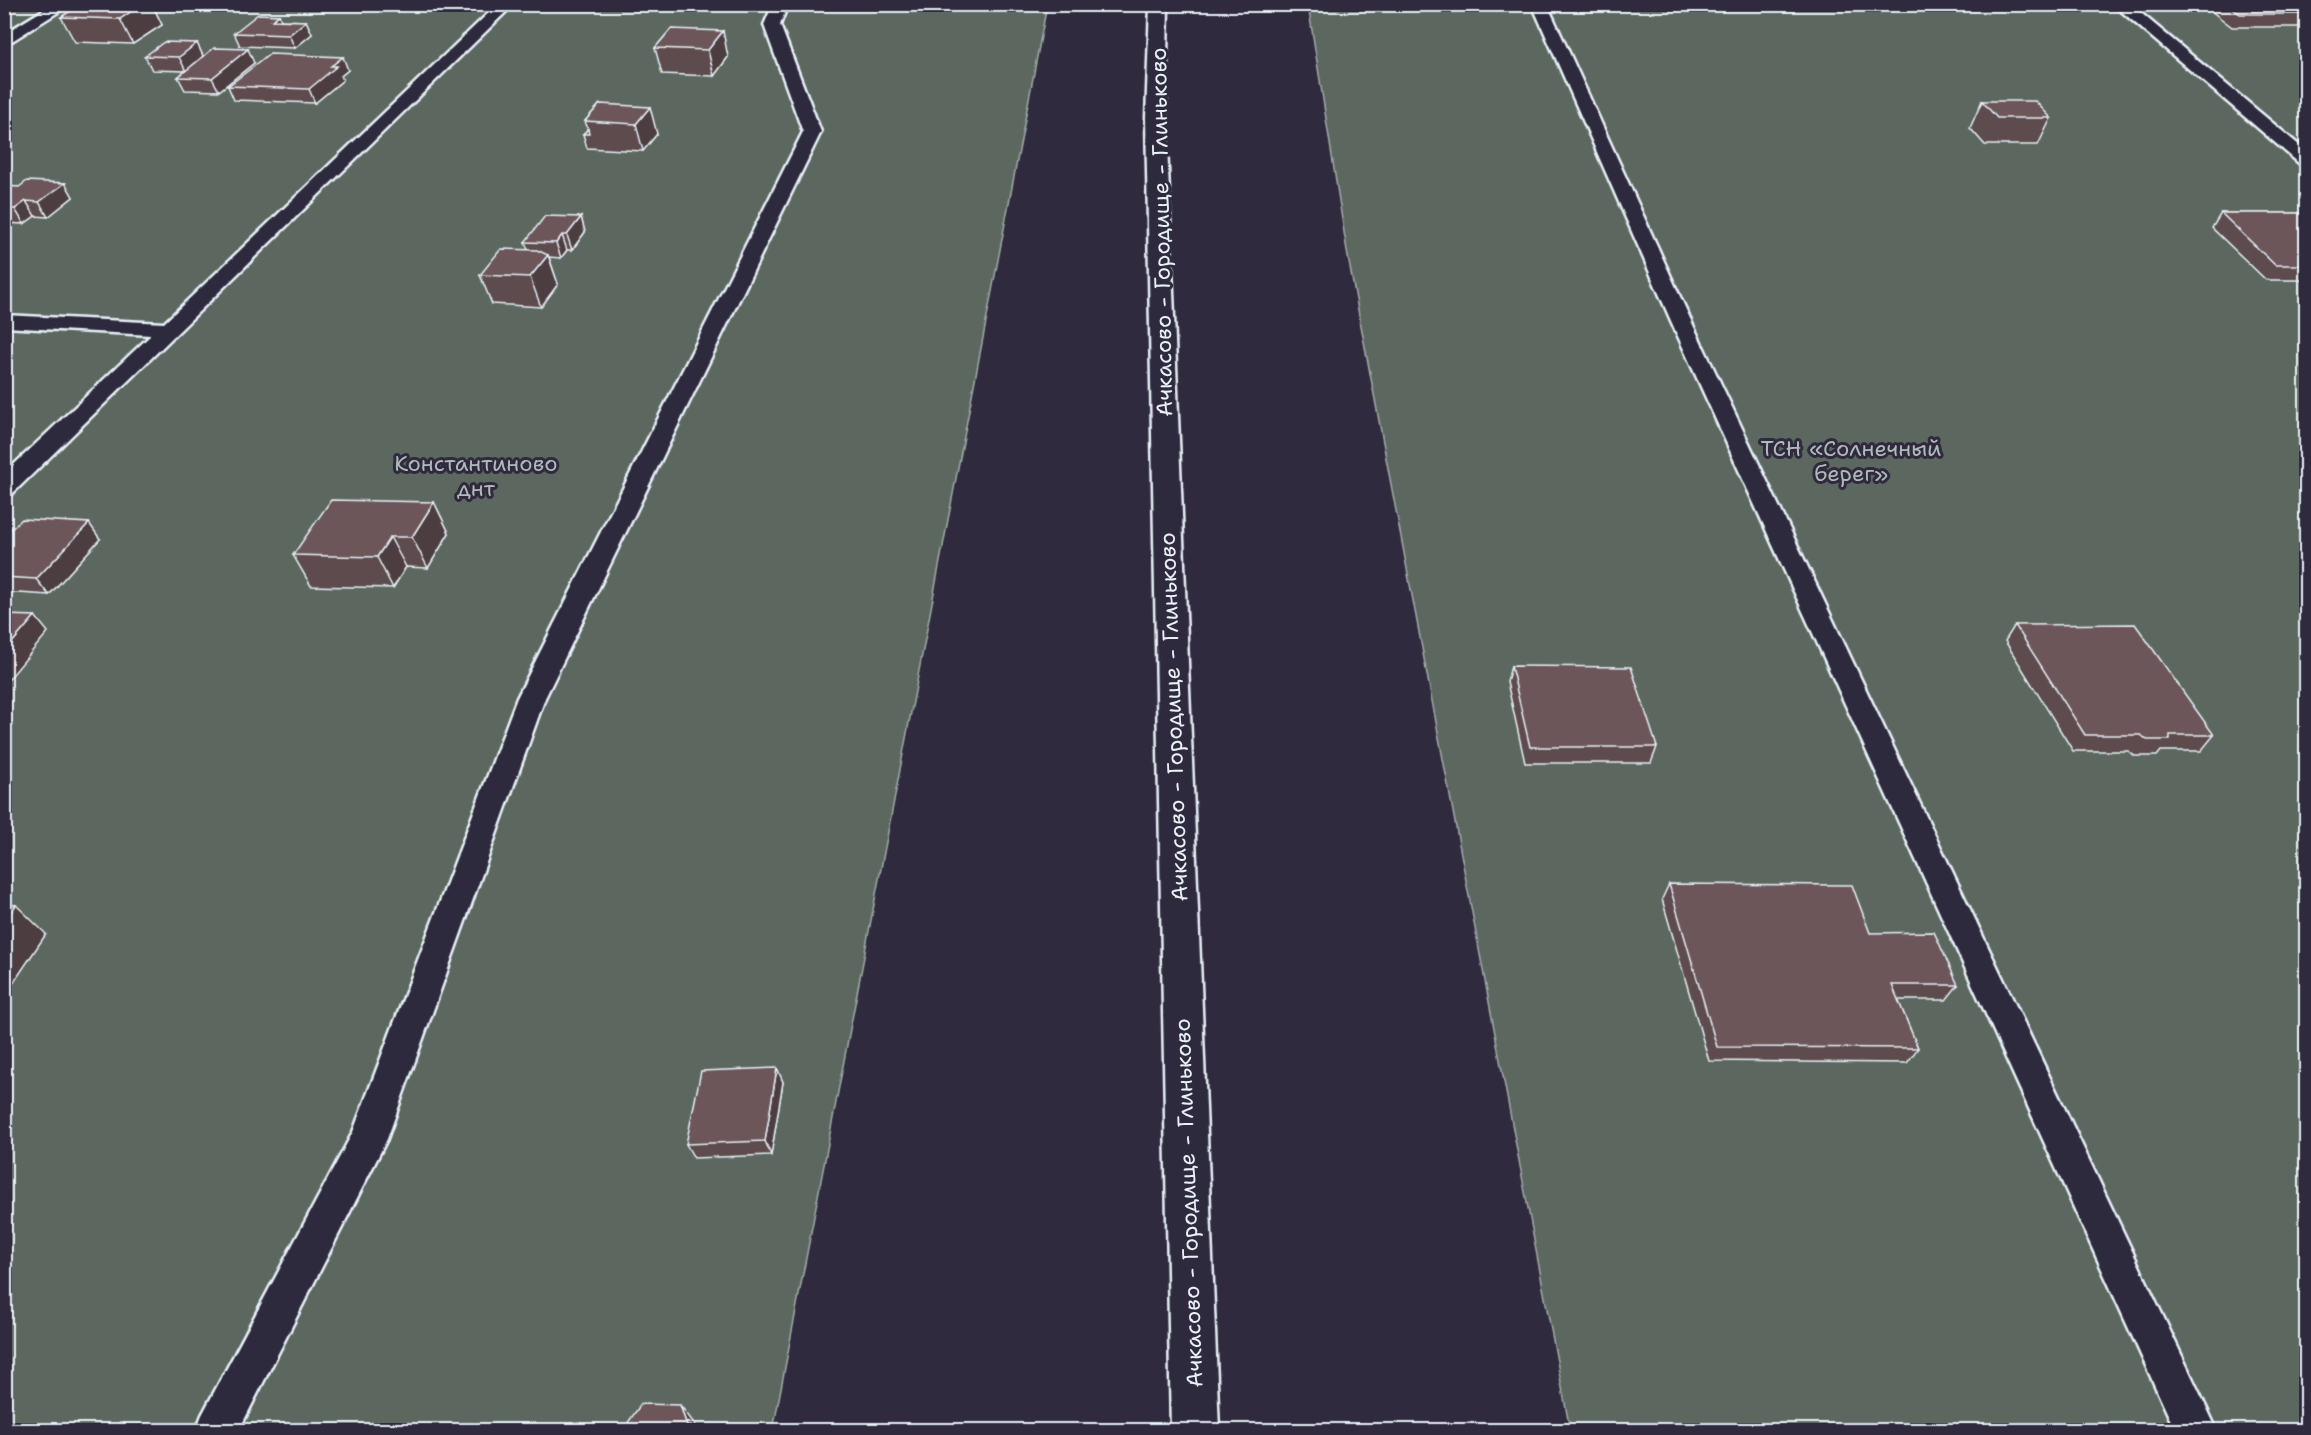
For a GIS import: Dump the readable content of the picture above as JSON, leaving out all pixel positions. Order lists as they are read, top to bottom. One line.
{"streets":{"street":["Ачкасово - Городище - Глиньково"]},"parks":["ТСН «Солнечный берег»","Константиново днт"]}
